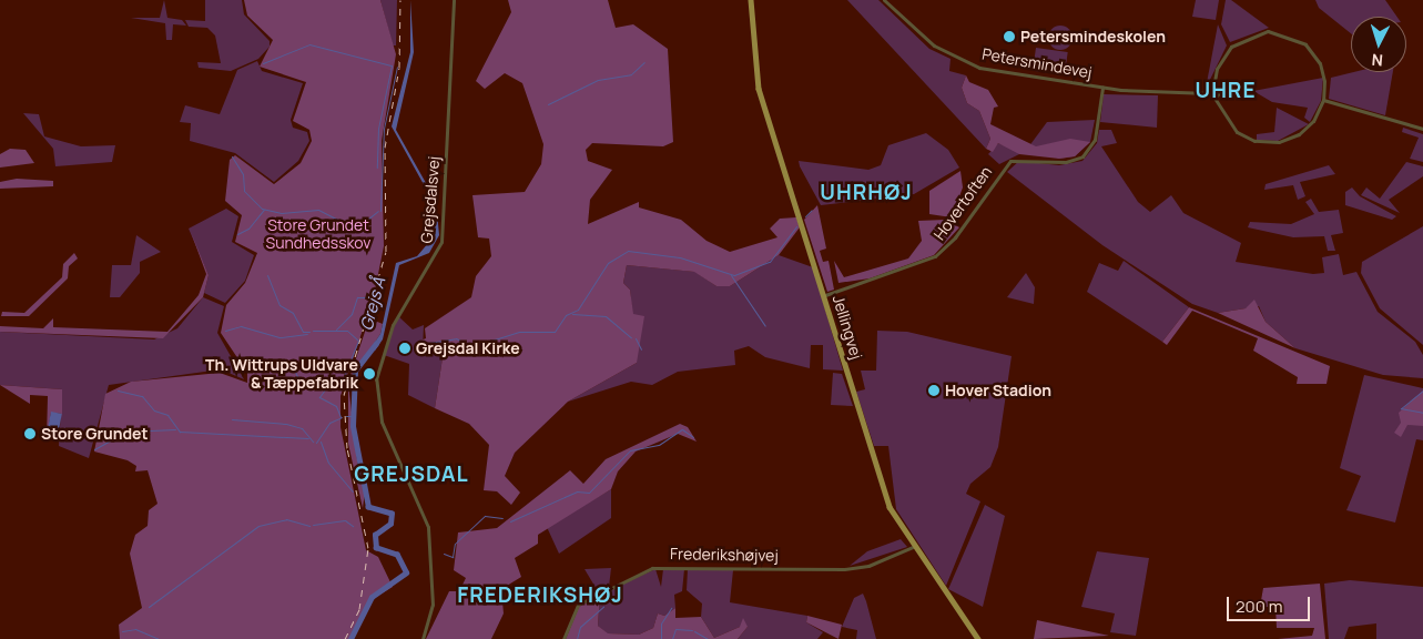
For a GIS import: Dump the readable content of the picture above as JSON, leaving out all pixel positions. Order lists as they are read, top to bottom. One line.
{"streets":{"main road":["Jellingvej"],"street":["Petersmindevej","Grejsdalsvej","Hovertoften","Frederikshøjvej"]},"crossings":[["Petersmindevej","Hovertoften"],["Hovertoften","Jellingvej"],["Jellingvej","Frederikshøjvej"]],"districts":["UHRE","UHRHØJ","GREJSDAL","FREDERIKSHØJ"],"water":["Grejs Å"],"parks":["Store Grundet Sundhedsskov"],"places":["Petersmindeskolen","Grejsdal Kirke","Th. Wittrups Uldvare & Tæppefabrik","Hover Stadion","Store Grundet"],"scale_bar":"200 m","north":"bottom"}
